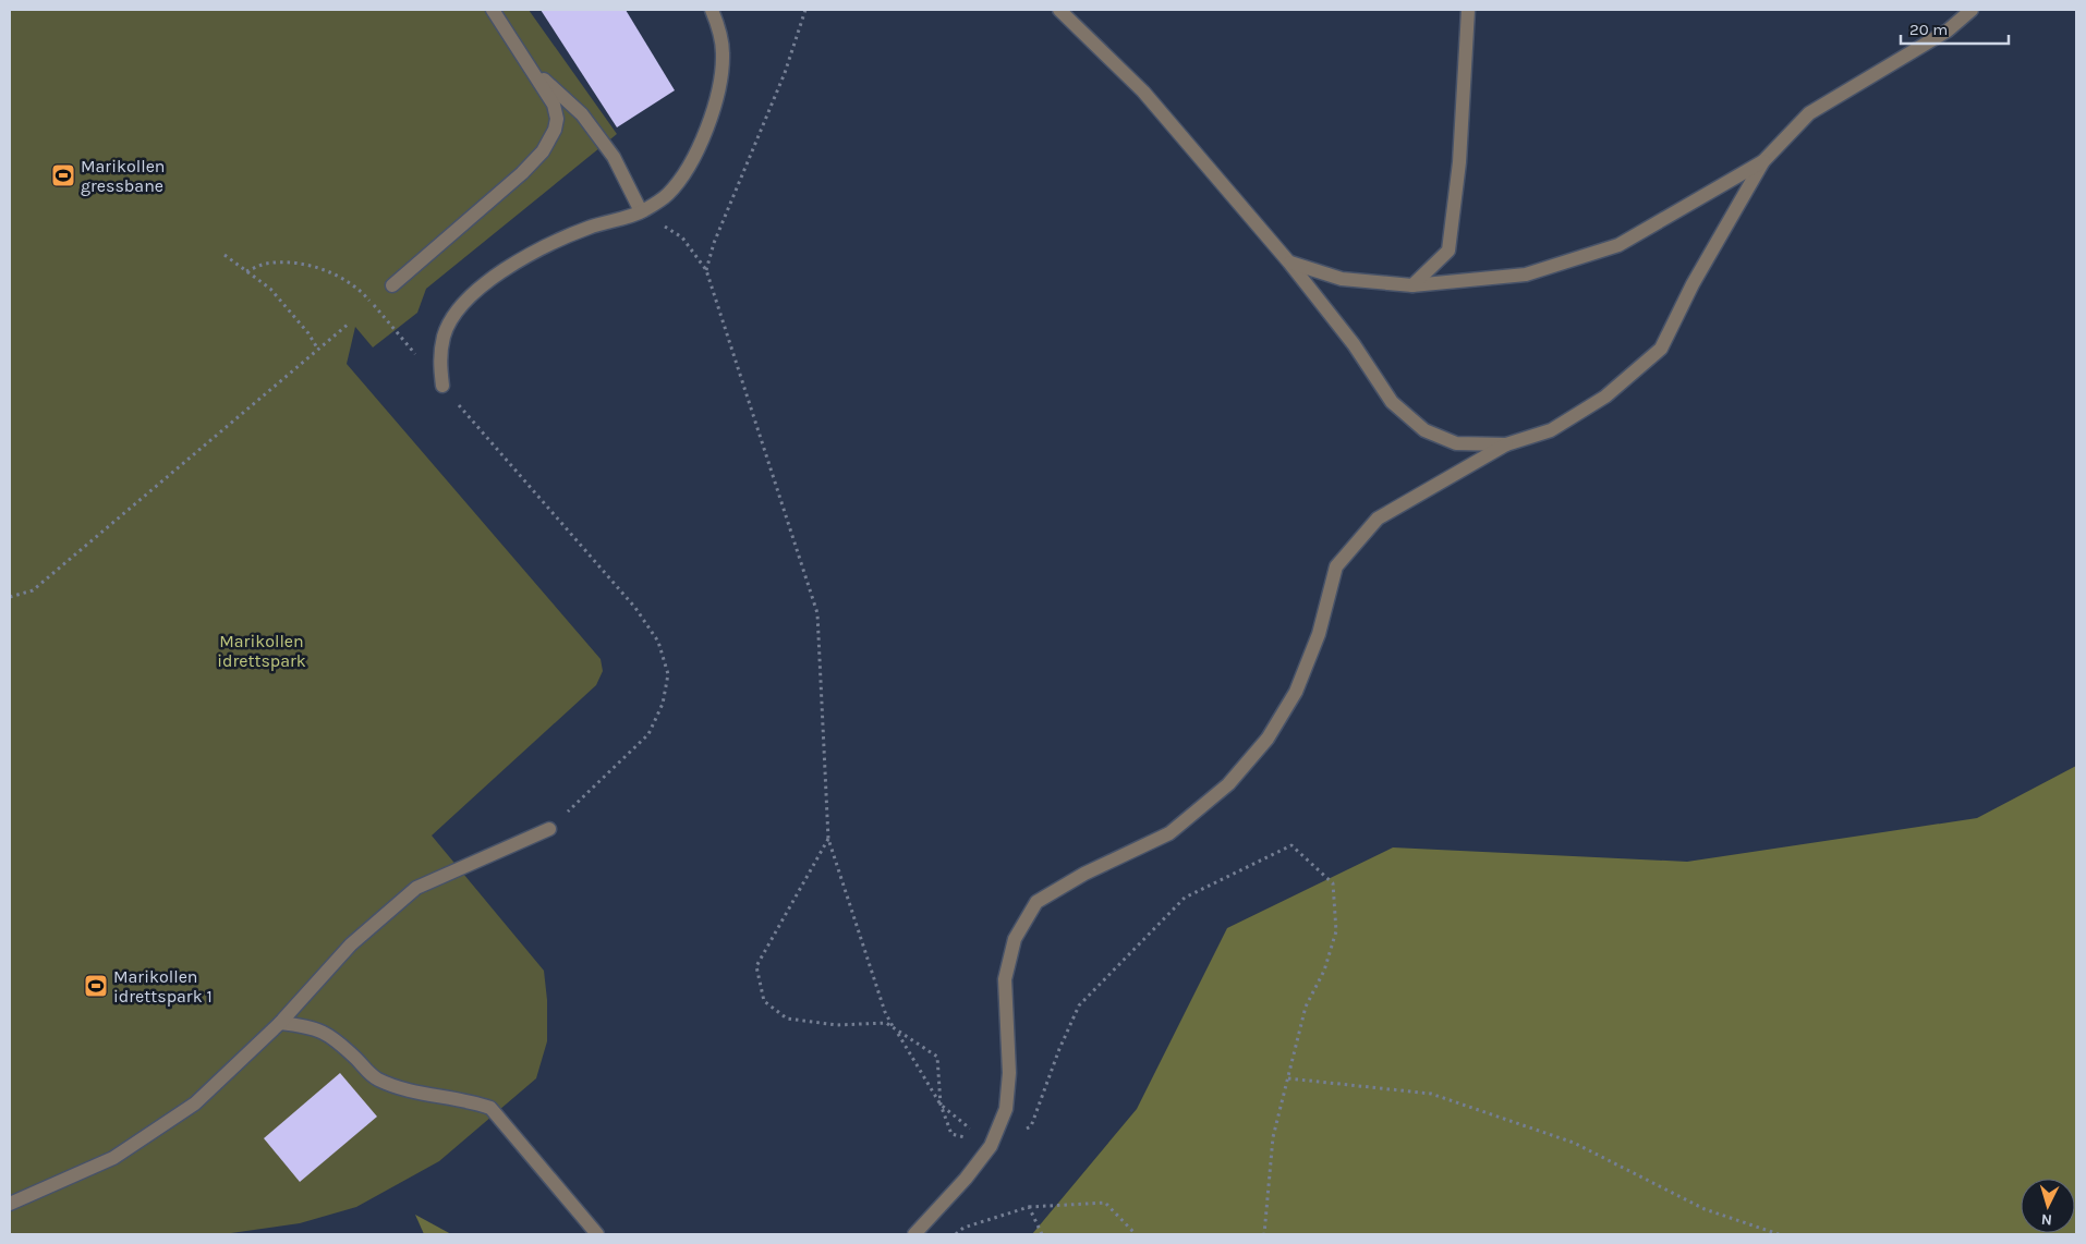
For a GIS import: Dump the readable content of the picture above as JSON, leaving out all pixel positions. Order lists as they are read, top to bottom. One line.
{"parks":["Marikollen idrettspark"],"places":{"sports":["Marikollen gressbane","Marikollen idrettspark 1"]},"scale_bar":"20 m","north":"bottom"}
